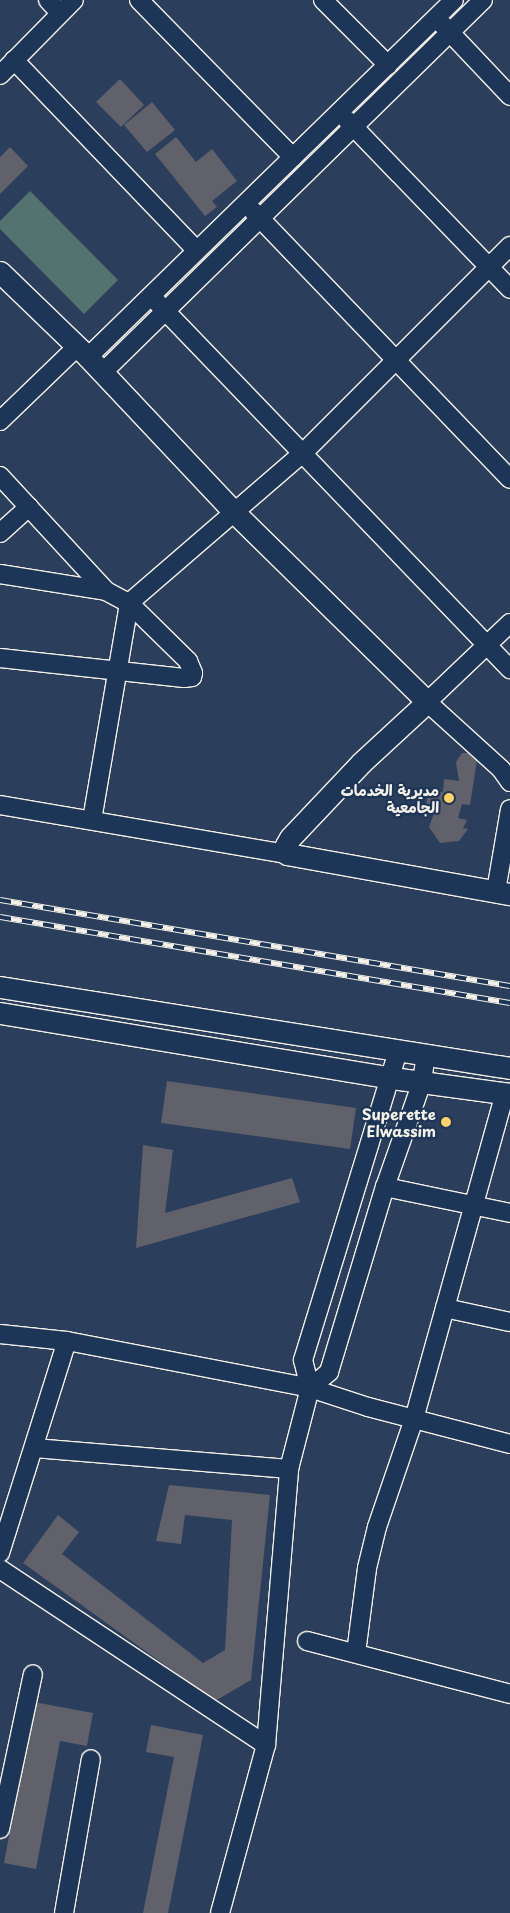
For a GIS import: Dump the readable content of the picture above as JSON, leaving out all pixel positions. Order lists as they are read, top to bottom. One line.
{"places":["مديرية الخدمات الجامعية","Superette Elwassim"]}
